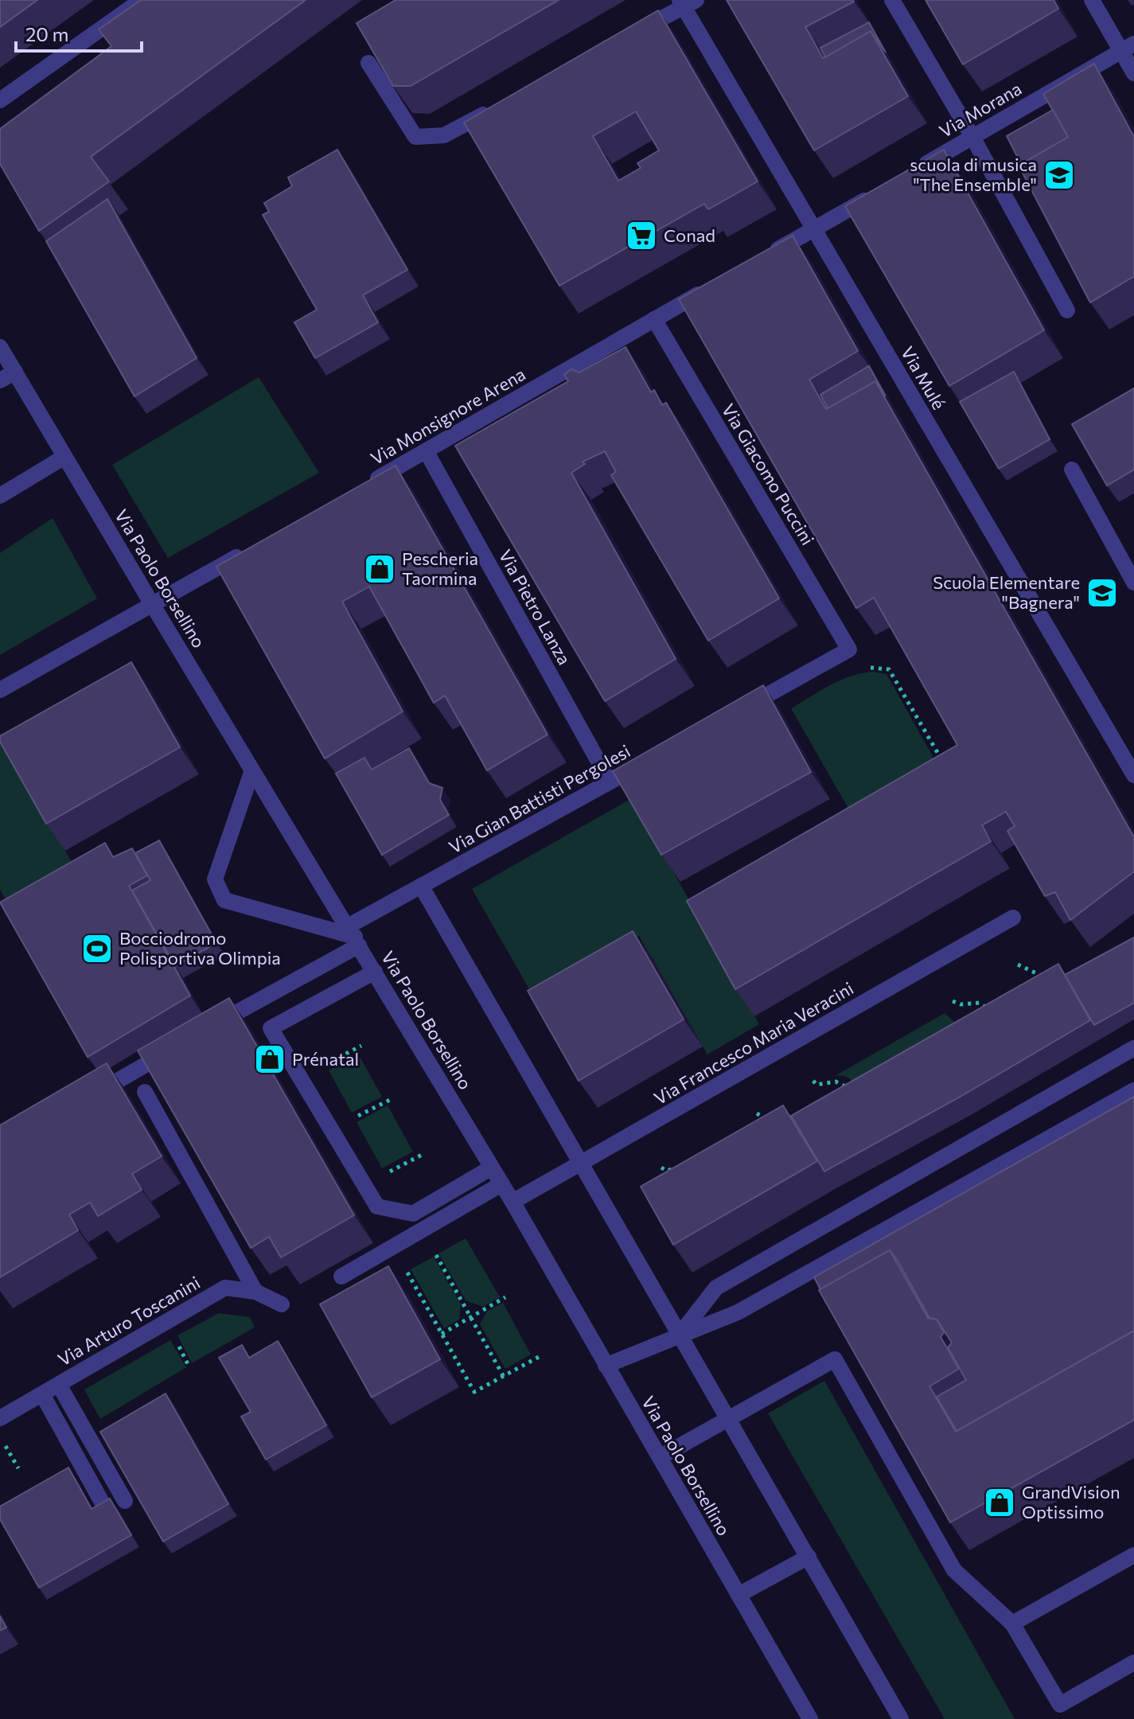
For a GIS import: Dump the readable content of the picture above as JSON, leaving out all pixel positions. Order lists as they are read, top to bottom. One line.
{"streets":{"street":["Via Morana","Via Mulé","Via Monsignore Arena","Via Giacomo Puccini","Via Paolo Borsellino","Via Pietro Lanza","Via Gian Battisti Pergolesi","Via Francesco Maria Veracini","Via Arturo Toscanini"]},"crossings":[["Via Monsignore Arena","Via Giacomo Puccini"],["Via Monsignore Arena","Via Pietro Lanza"],["Via Paolo Borsellino","Via Gian Battisti Pergolesi"],["Via Paolo Borsellino","Via Francesco Maria Veracini"],["Via Pietro Lanza","Via Gian Battisti Pergolesi"]],"places":{"school or university":["scuola di musica \"The Ensemble\"","Scuola Elementare \"Bagnera\""],"supermarket":["Conad"],"shop":["Pescheria Taormina","Prénatal","GrandVision Optissimo"],"sports":["Bocciodromo Polisportiva Olimpia"]},"scale_bar":"20 m"}
